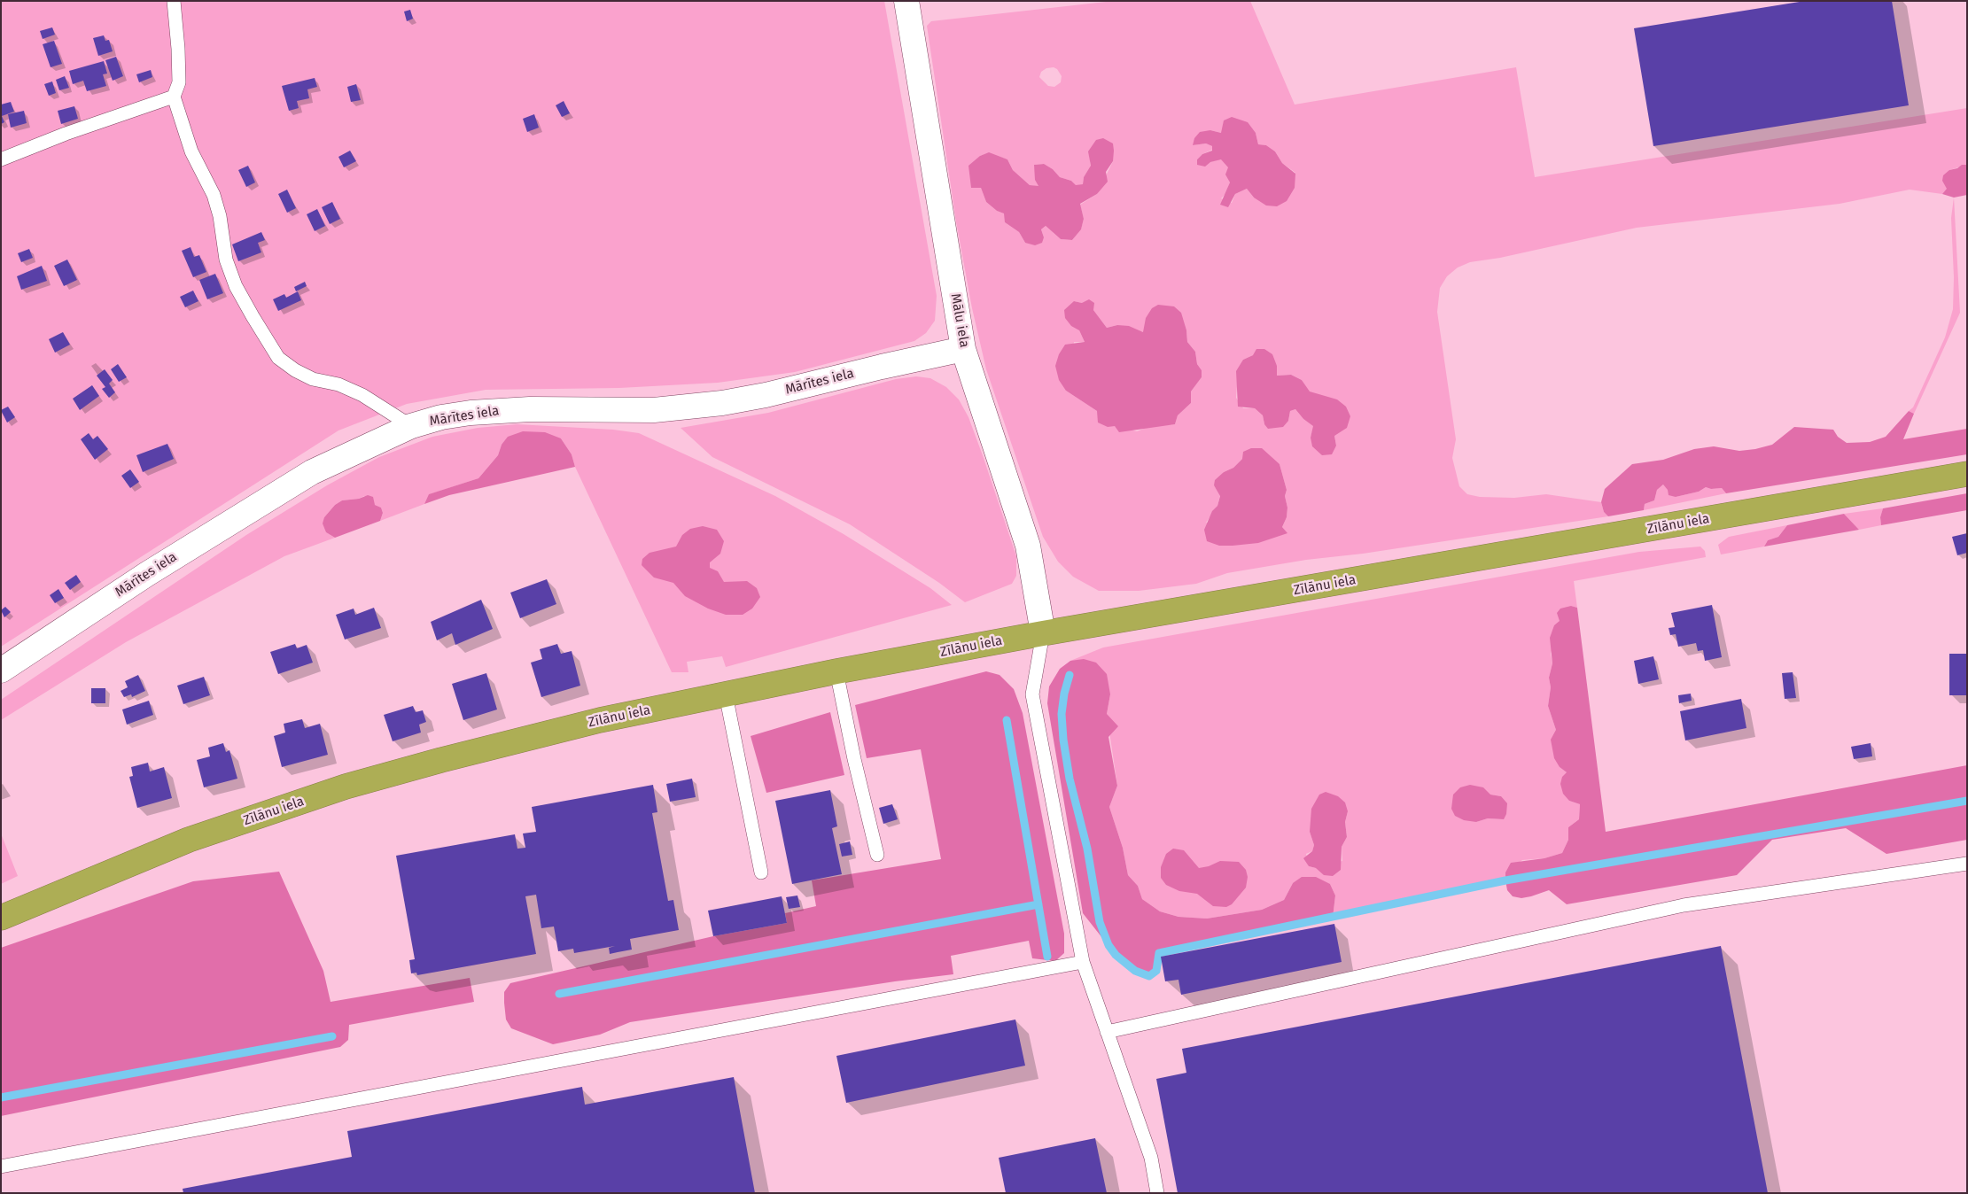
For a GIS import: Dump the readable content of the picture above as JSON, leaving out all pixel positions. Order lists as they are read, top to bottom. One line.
{"streets":{"highway":["Zīlānu iela"],"street":["Mālu iela","Mārītes iela"]},"crossings":[["Mālu iela","Mārītes iela"],["Mālu iela","Zīlānu iela"]]}
